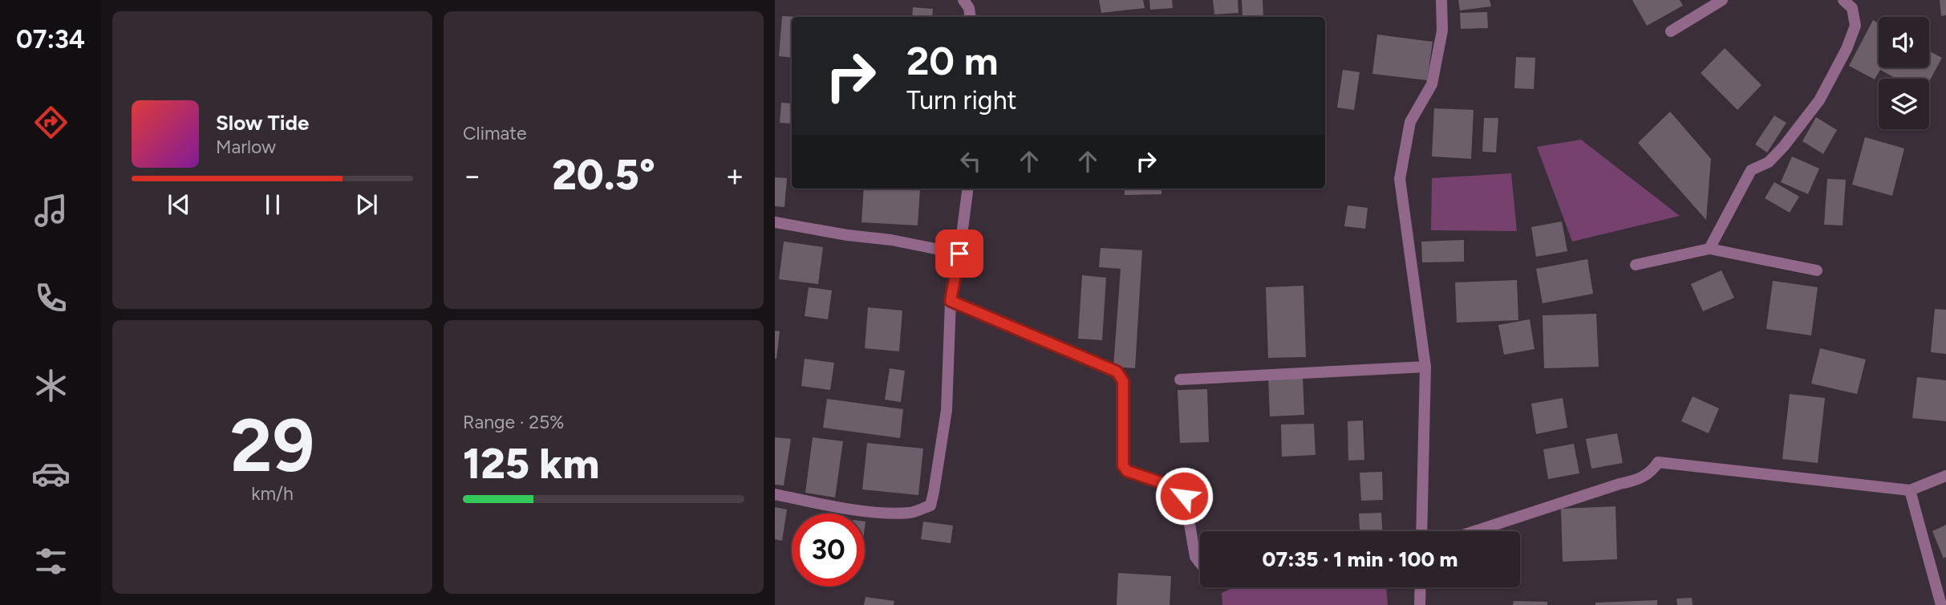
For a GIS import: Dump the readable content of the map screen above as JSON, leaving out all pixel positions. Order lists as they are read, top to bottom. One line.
{"page":{"tabs":"07:34","tile":["Climate",["29","km/h"],["Range · 25%","125 km"]],"turn":["20 m","Turn right"],"song":["Slow Tide","Marlow"],"heat":["−","20.5°","+"],"limit":"30","trip":"07:35 · 1 min · 100 m"}}
